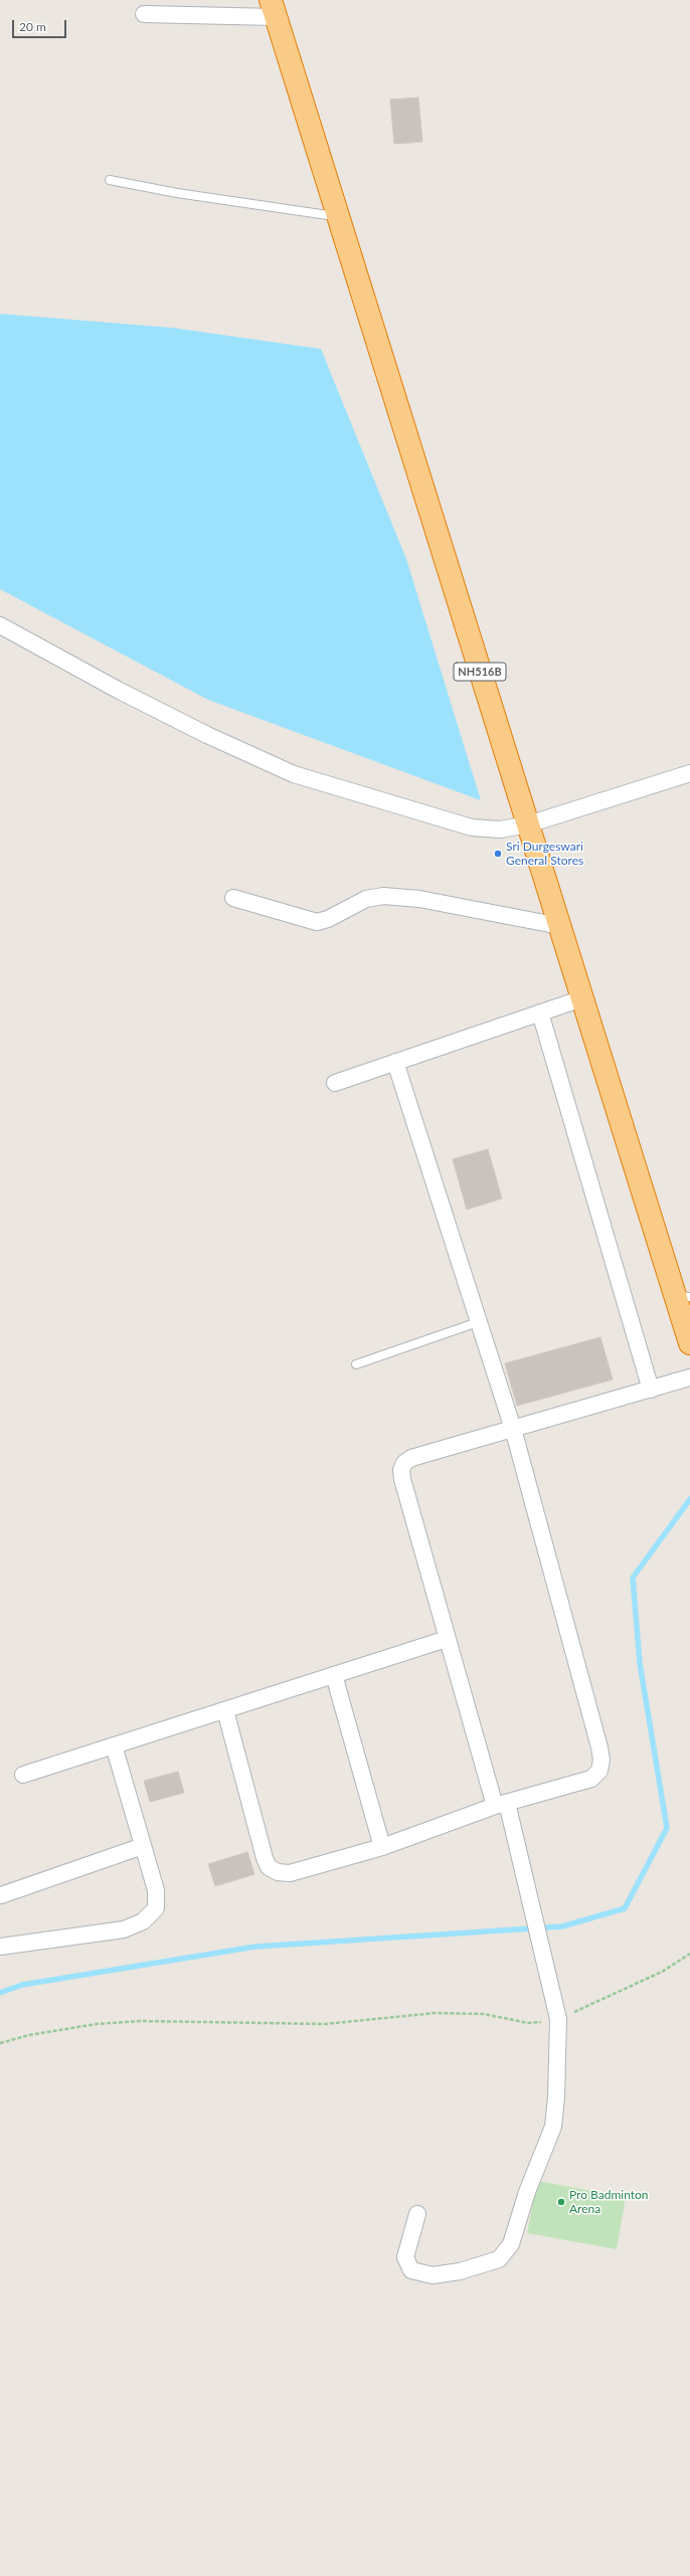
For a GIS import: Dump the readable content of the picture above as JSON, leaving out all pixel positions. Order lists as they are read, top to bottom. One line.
{"streets":{"highway":["NH516B"]},"places":["Sri Durgeswari General Stores","Pro Badminton Arena"],"scale_bar":"20 m"}
